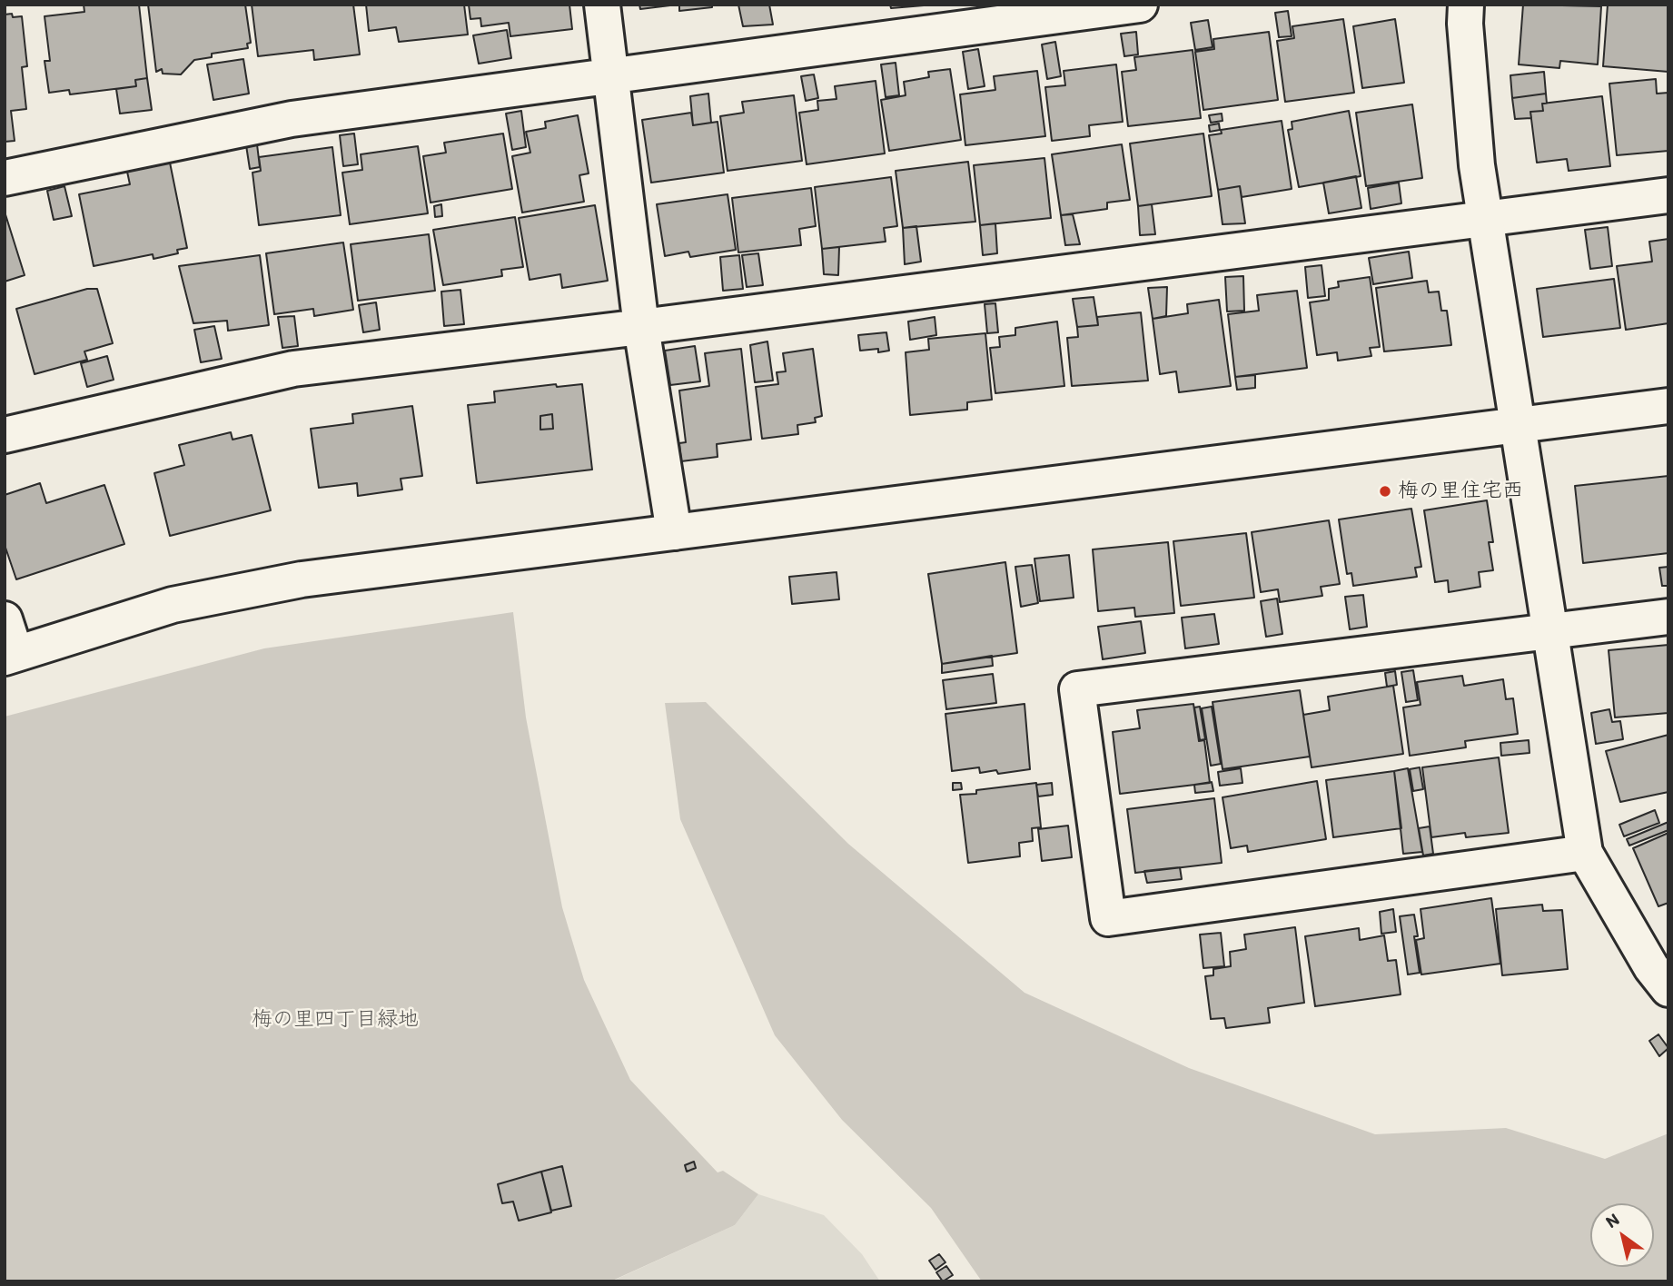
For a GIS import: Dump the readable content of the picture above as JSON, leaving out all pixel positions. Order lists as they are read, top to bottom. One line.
{"parks":["梅の里四丁目緑地"],"places":["梅の里住宅西"],"north":"top left"}
